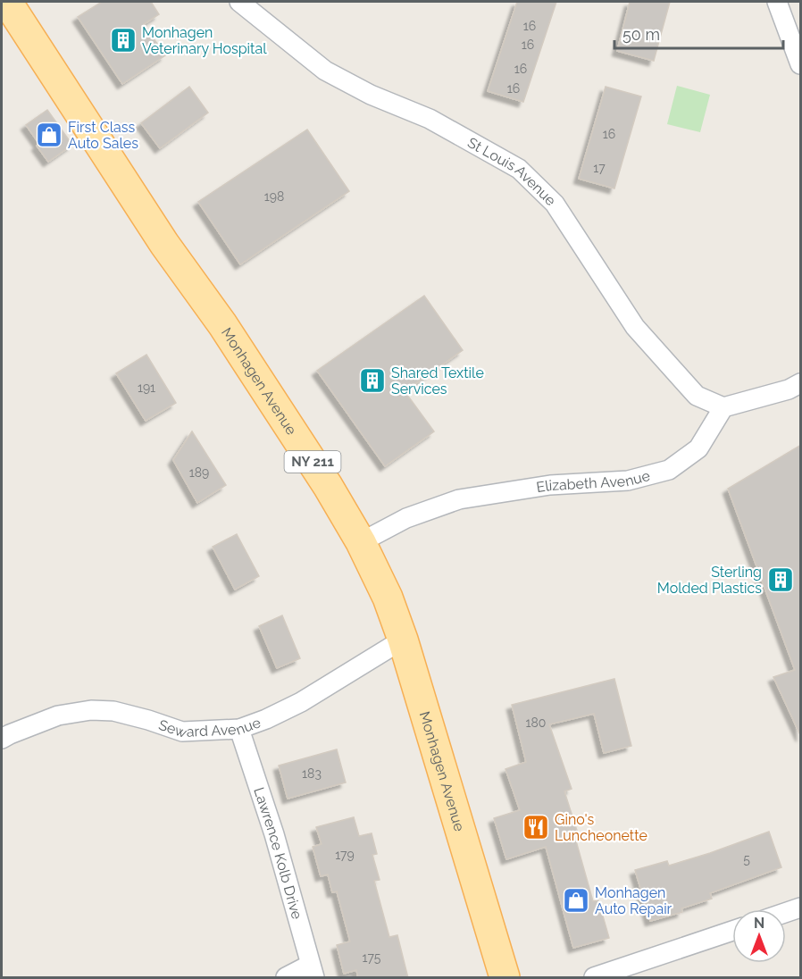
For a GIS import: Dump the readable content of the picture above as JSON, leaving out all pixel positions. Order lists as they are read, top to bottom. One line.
{"streets":{"main road":["Monhagen Avenue","NY 211"],"street":["St Louis Avenue","Elizabeth Avenue","Seward Avenue","Lawrence Kolb Drive"]},"crossings":[["St Louis Avenue","Elizabeth Avenue"],["Monhagen Avenue","Elizabeth Avenue"],["Monhagen Avenue","Seward Avenue"],["Seward Avenue","Lawrence Kolb Drive"]],"places":{"building":["Monhagen Veterinary Hospital","Shared Textile Services","Sterling Molded Plastics"],"shop":["First Class Auto Sales","Monhagen Auto Repair"],"restaurant":["Gino's Luncheonette"]},"house_numbers":["16","16","16","16","16","17","198","191","189","180","183","179","5","175"],"scale_bar":"50 m","north":"top"}
